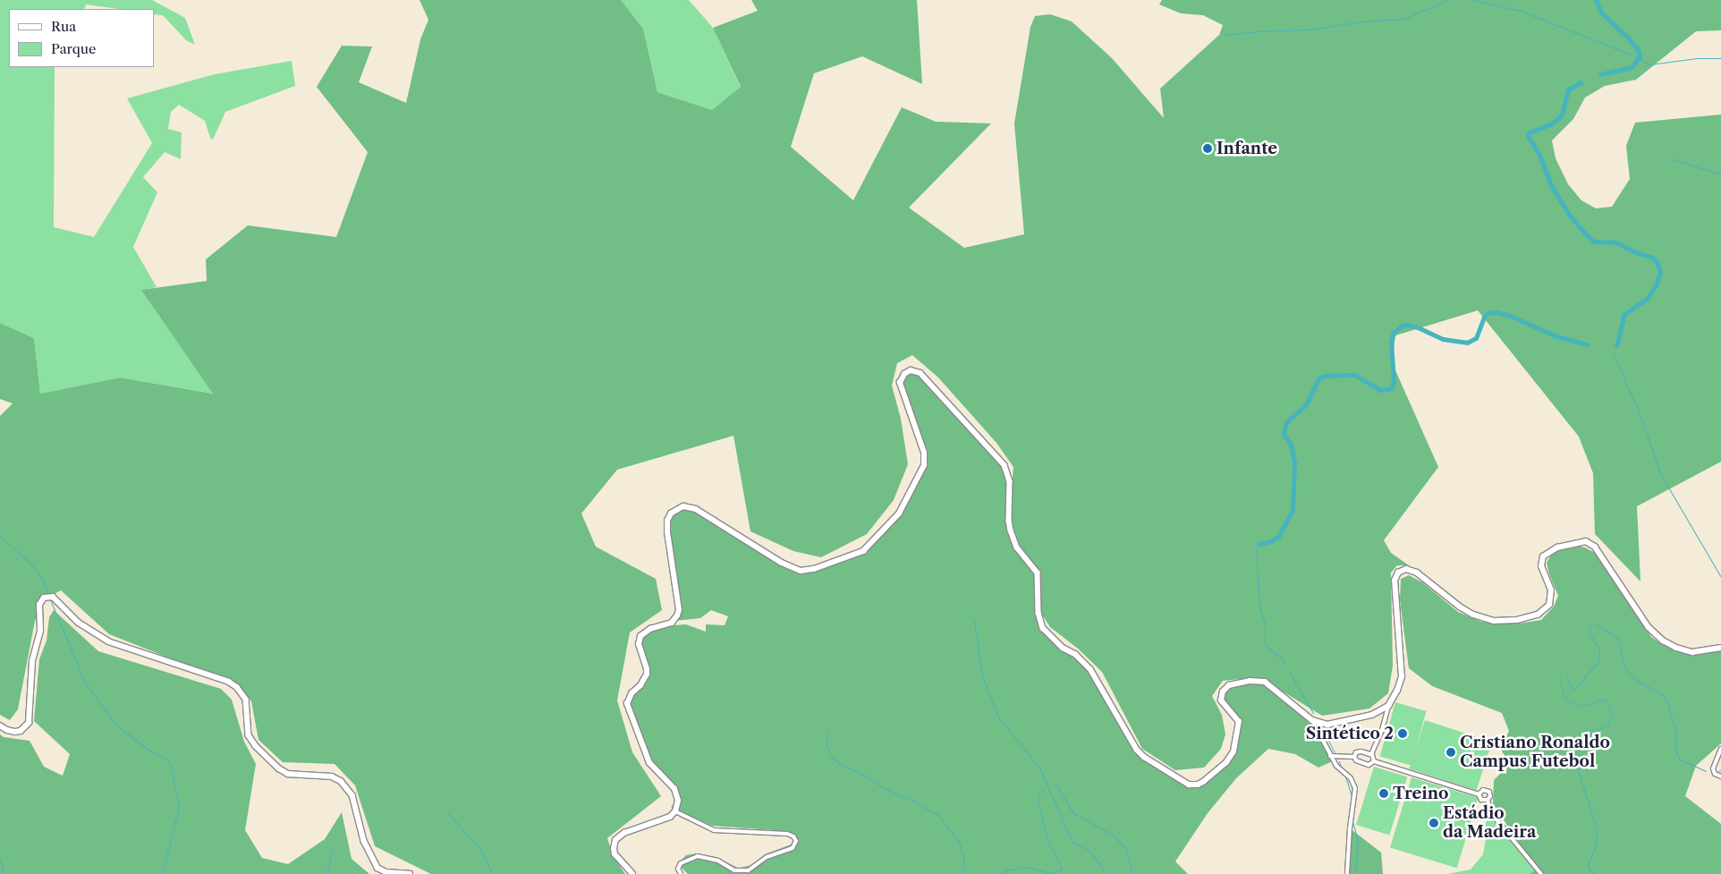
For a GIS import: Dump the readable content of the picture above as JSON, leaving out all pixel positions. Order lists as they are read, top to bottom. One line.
{"places":["Infante","Sintético 2","Cristiano Ronaldo Campus Futebol","Treino","Estádio da Madeira"],"legend":["Rua","Parque"]}
